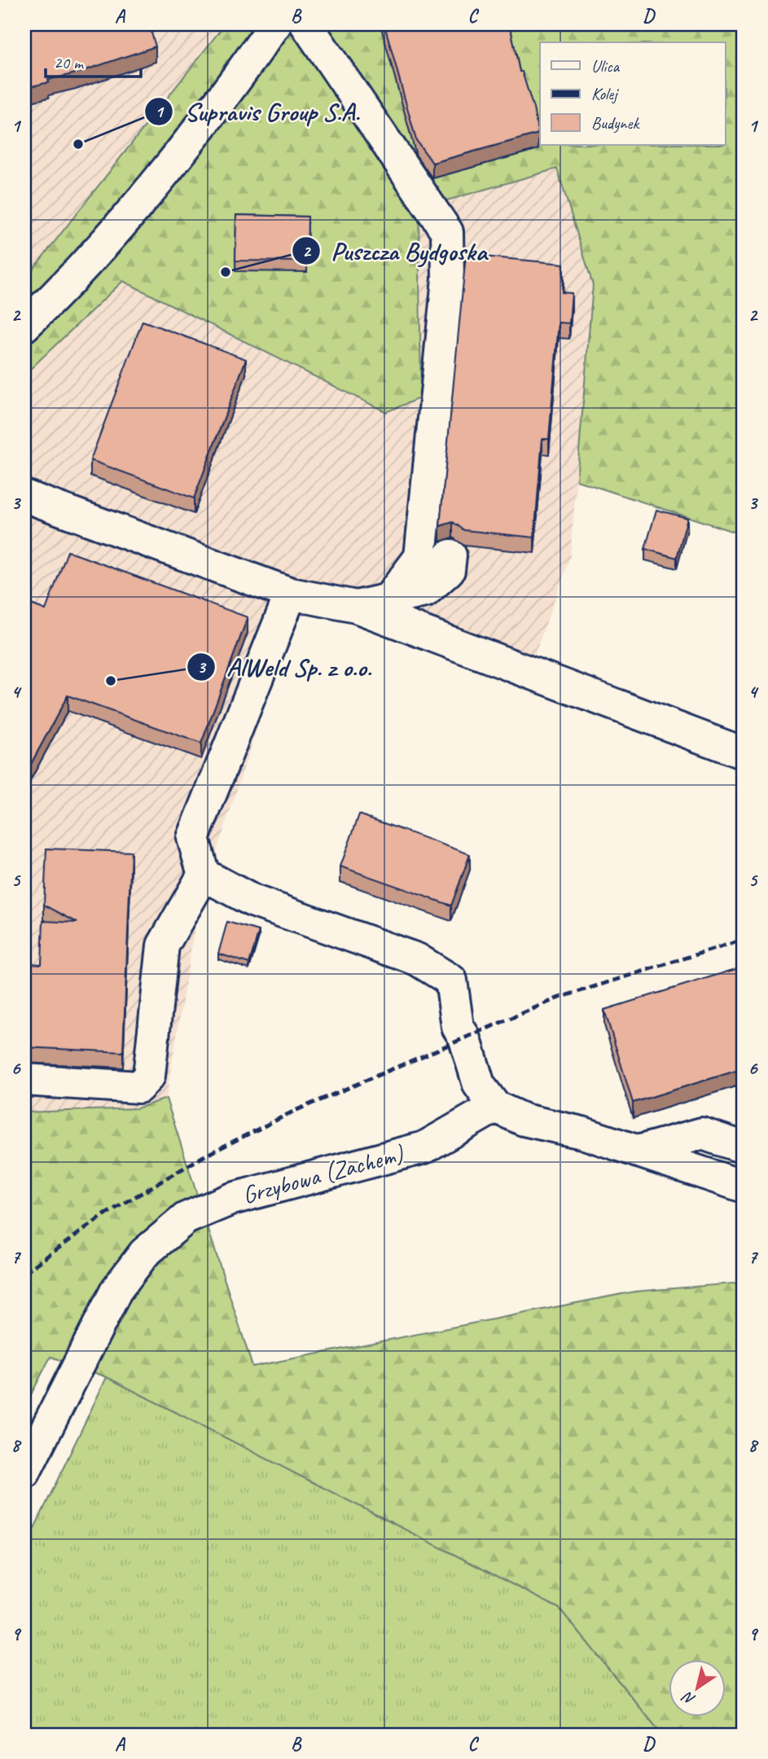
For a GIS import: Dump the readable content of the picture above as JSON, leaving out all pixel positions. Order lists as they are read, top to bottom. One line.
{"streets":{"lane":["Grzybowa (Zachem)"]},"places":["Supravis Group S.A.","Puszcza Bydgoska","AlWeld Sp. z o.o."],"legend":["Ulica","Kolej","Budynek"],"scale_bar":"20 m","north":"bottom left","grid":{"columns":["A","B","C","D"],"rows":["1","2","3","4","5","6","7","8","9"]}}
